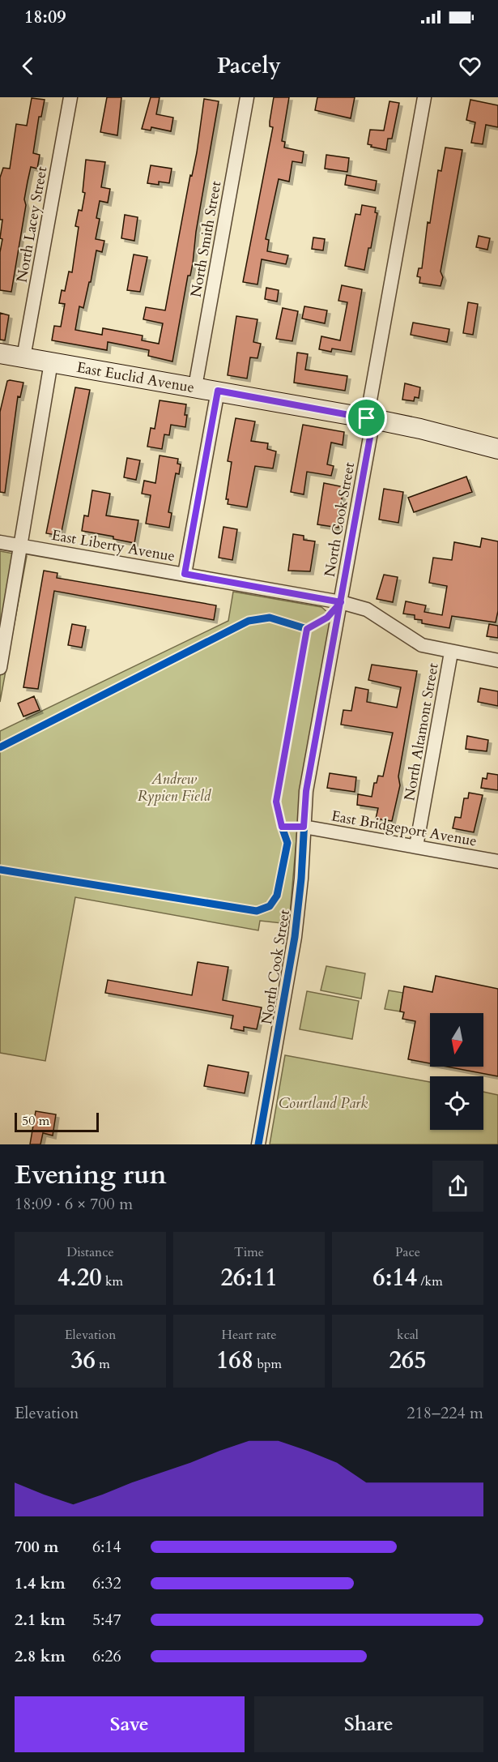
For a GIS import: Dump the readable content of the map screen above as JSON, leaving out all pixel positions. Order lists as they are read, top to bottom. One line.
{"streets":{"main road":["East Euclid Avenue"],"street":["North Lacey Street","North Smith Street","North Cook Street","East Liberty Avenue","North Altamont Street","East Bridgeport Avenue"]},"crossings":[["North Lacey Street","East Euclid Avenue"],["North Smith Street","East Euclid Avenue"],["East Euclid Avenue","North Cook Street"],["North Cook Street","East Liberty Avenue"],["North Cook Street","East Bridgeport Avenue"],["East Liberty Avenue","North Altamont Street"],["North Altamont Street","East Bridgeport Avenue"]],"parks":["Andrew Rypien Field","Courtland Park"],"scale_bar":"50 m","north":"bottom","page":{"status":"18:09","header":"Pacely","scale":"50 m","heading":["Evening run","18:09 · 6 × 700 m"],"stats":[["Distance","4.20 km"],["Time","26:11"],["Pace","6:14 /km"],["Elevation","36 m"],["Heart rate","168 bpm"],["kcal","265"]],"chart":["Elevation","218–224 m"],"list":[{"name":"700 m","note":"6:14"},{"name":"1.4 km","note":"6:32"},{"name":"2.1 km","note":"5:47"},{"name":"2.8 km","note":"6:26"}],"buttons":["Save","Share"]}}
